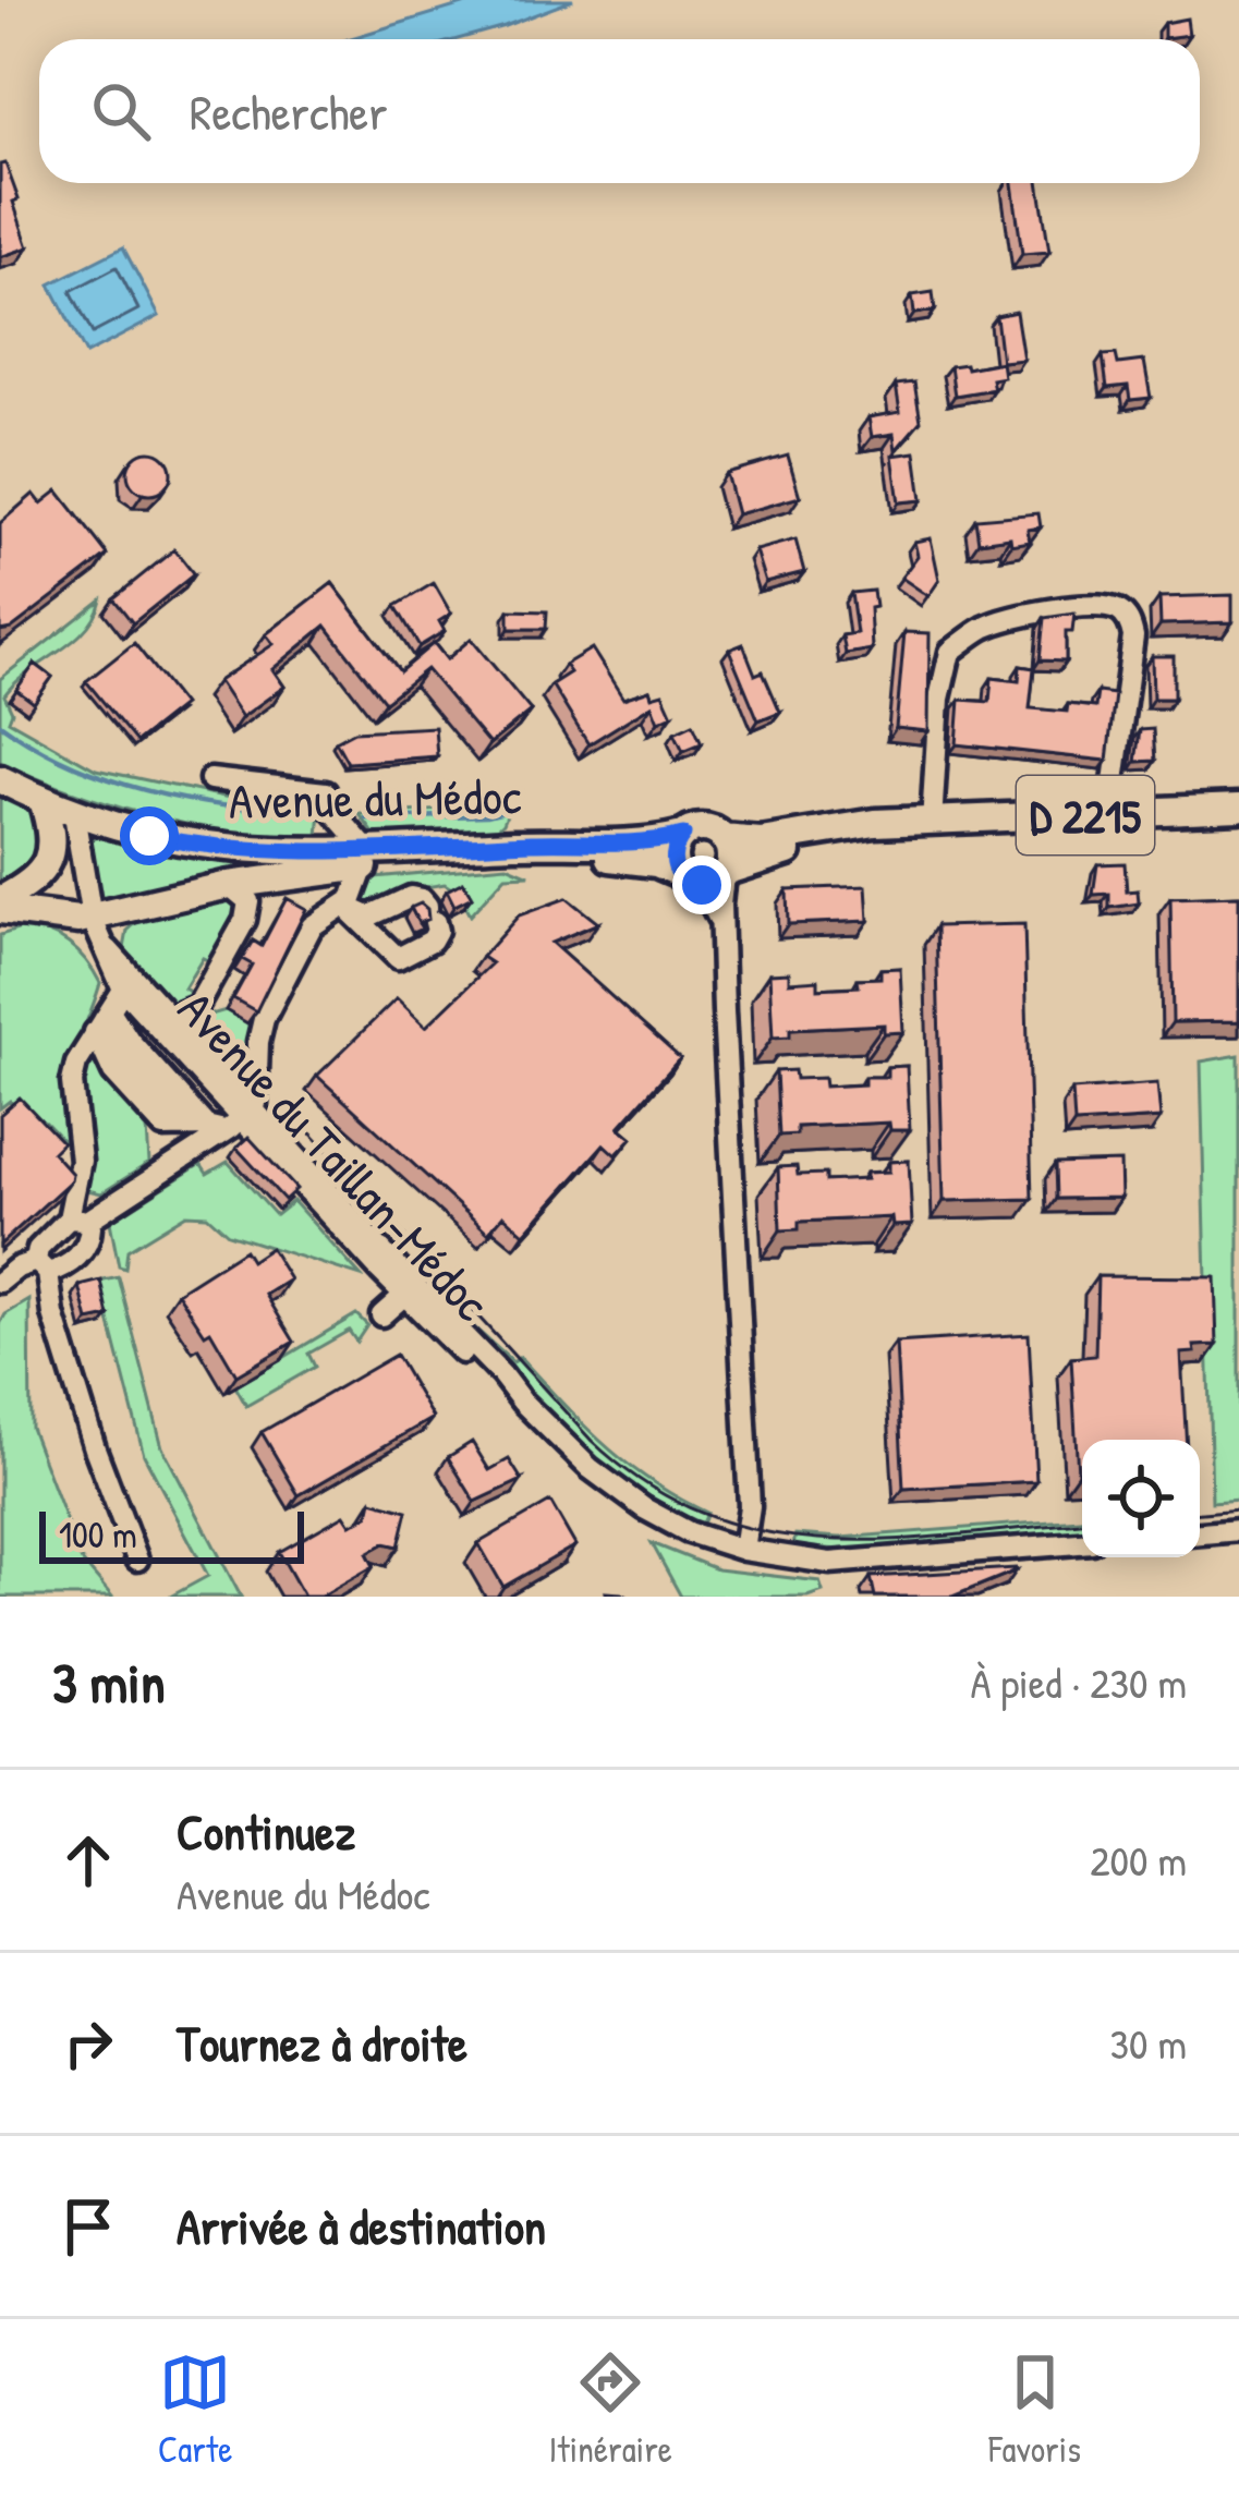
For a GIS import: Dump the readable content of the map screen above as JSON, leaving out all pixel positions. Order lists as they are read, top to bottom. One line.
{"streets":{"main road":["Avenue du Médoc","D 2215"],"street":["Avenue du Taillan-Médoc"]},"crossings":[["Avenue du Médoc","Avenue du Taillan-Médoc"]],"scale_bar":"100 m","page":{"search":"Rechercher","scale":"100 m","heading":["3 min","À pied · 230 m"],"list":[["Continuez","Avenue du Médoc","200 m"],["Tournez à droite","30 m"],"Arrivée à destination"],"nav":["Carte","Itinéraire","Favoris"]}}
